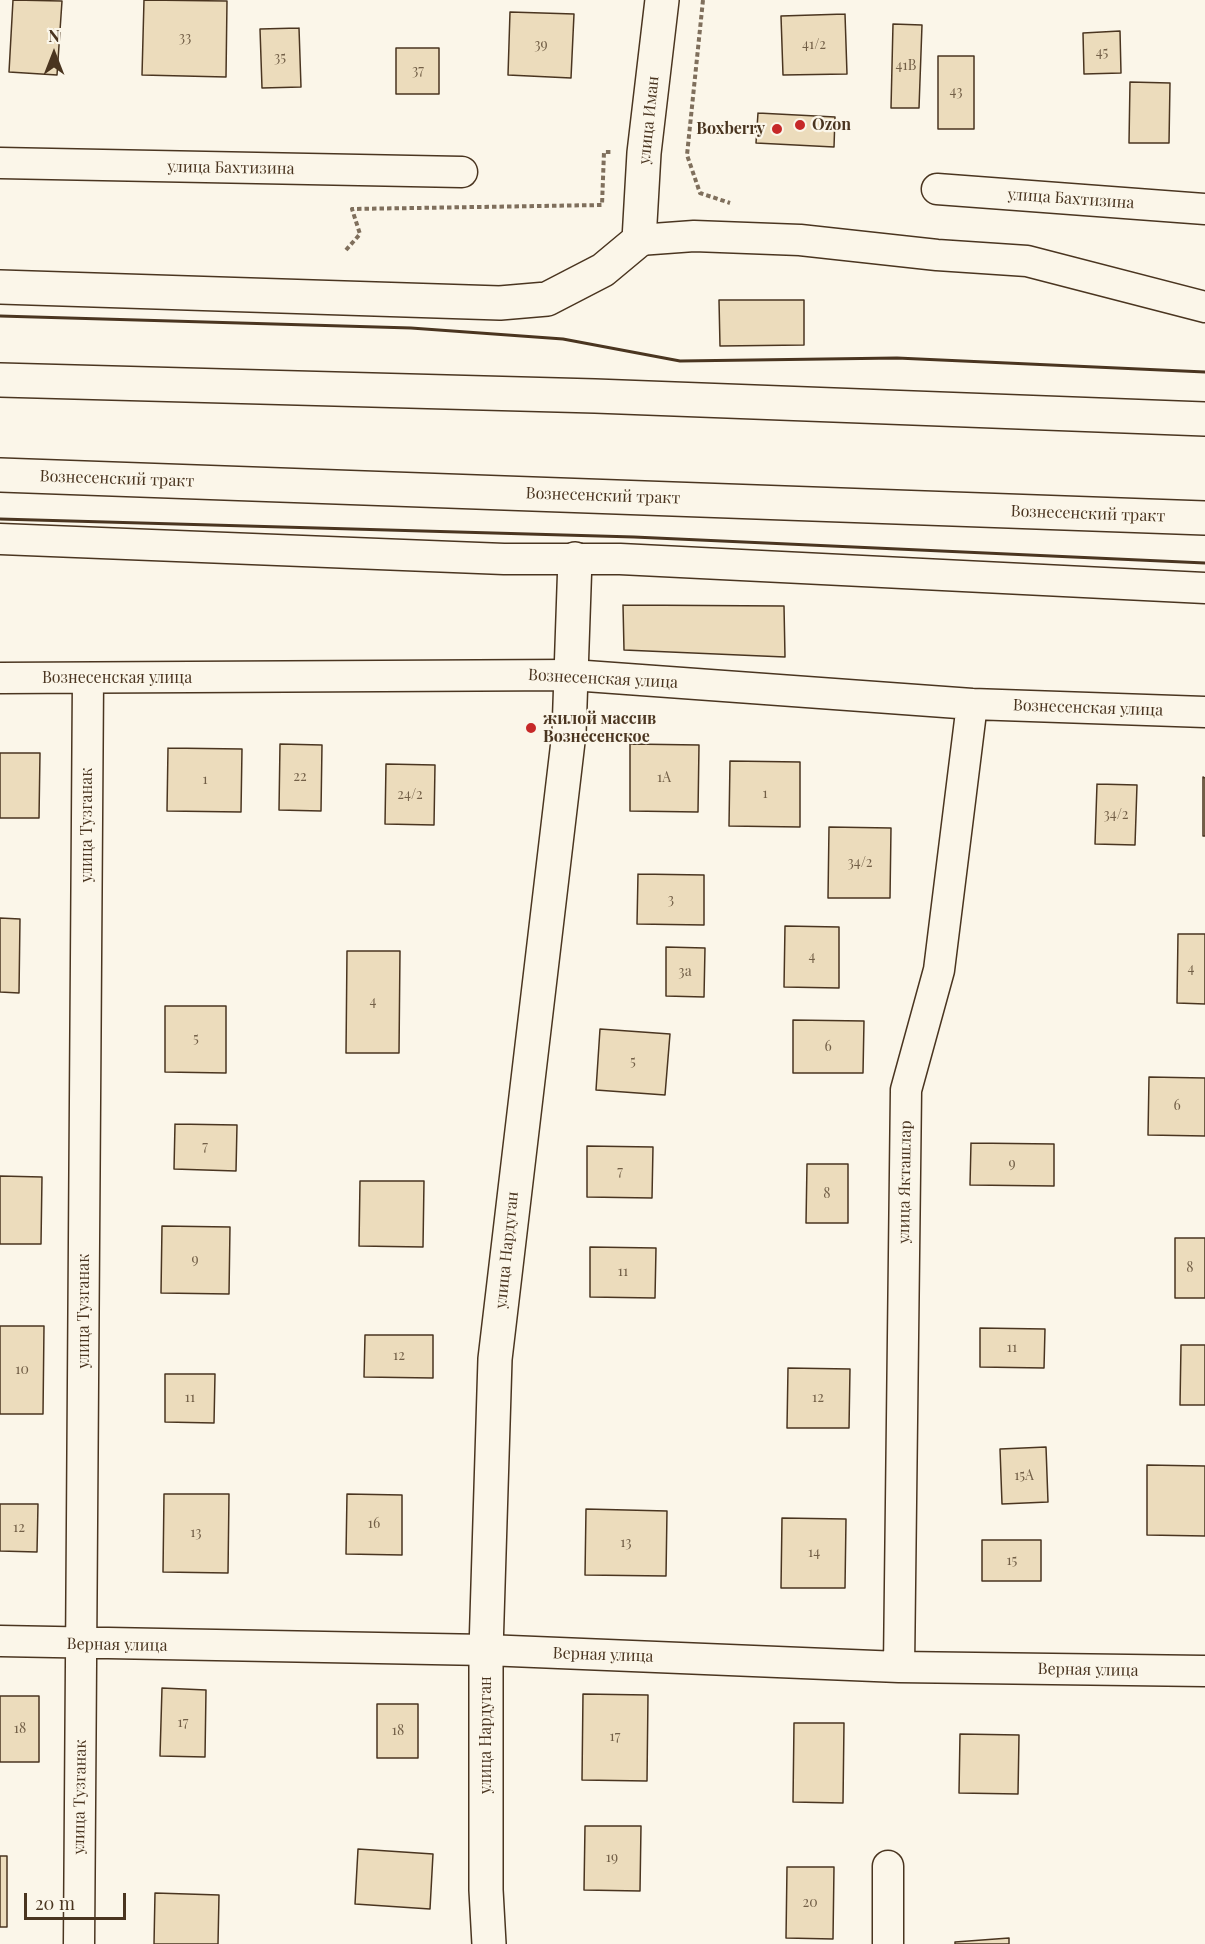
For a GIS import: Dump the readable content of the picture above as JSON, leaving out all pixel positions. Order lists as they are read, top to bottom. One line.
{"streets":{"main road":["улица Иман","Вознесенский тракт","улица Нардуган"],"street":["улица Бахтизина","Вознесенская улица","улица Тузганак","улица Якташлар","Верная улица"]},"crossings":[["Вознесенская улица","улица Тузганак"],["Вознесенская улица","улица Якташлар"],["Вознесенская улица","улица Нардуган"],["улица Тузганак","Верная улица"],["улица Якташлар","Верная улица"],["улица Нардуган","Верная улица"]],"places":["Ozon","Boxberry","жилой массив Вознесенское"],"house_numbers":["33","39","41/2","45","35","41В","37","43","22","1А","1","1","24/2","34/2","34/2","3","4","4","3а","4","5","6","5","6","7","9","7","8","9","8","11","11","12","10","11","12","15А","16","12","13","13","14","15","17","18","18","17","19","20"],"scale_bar":"20 m","north":"top"}
